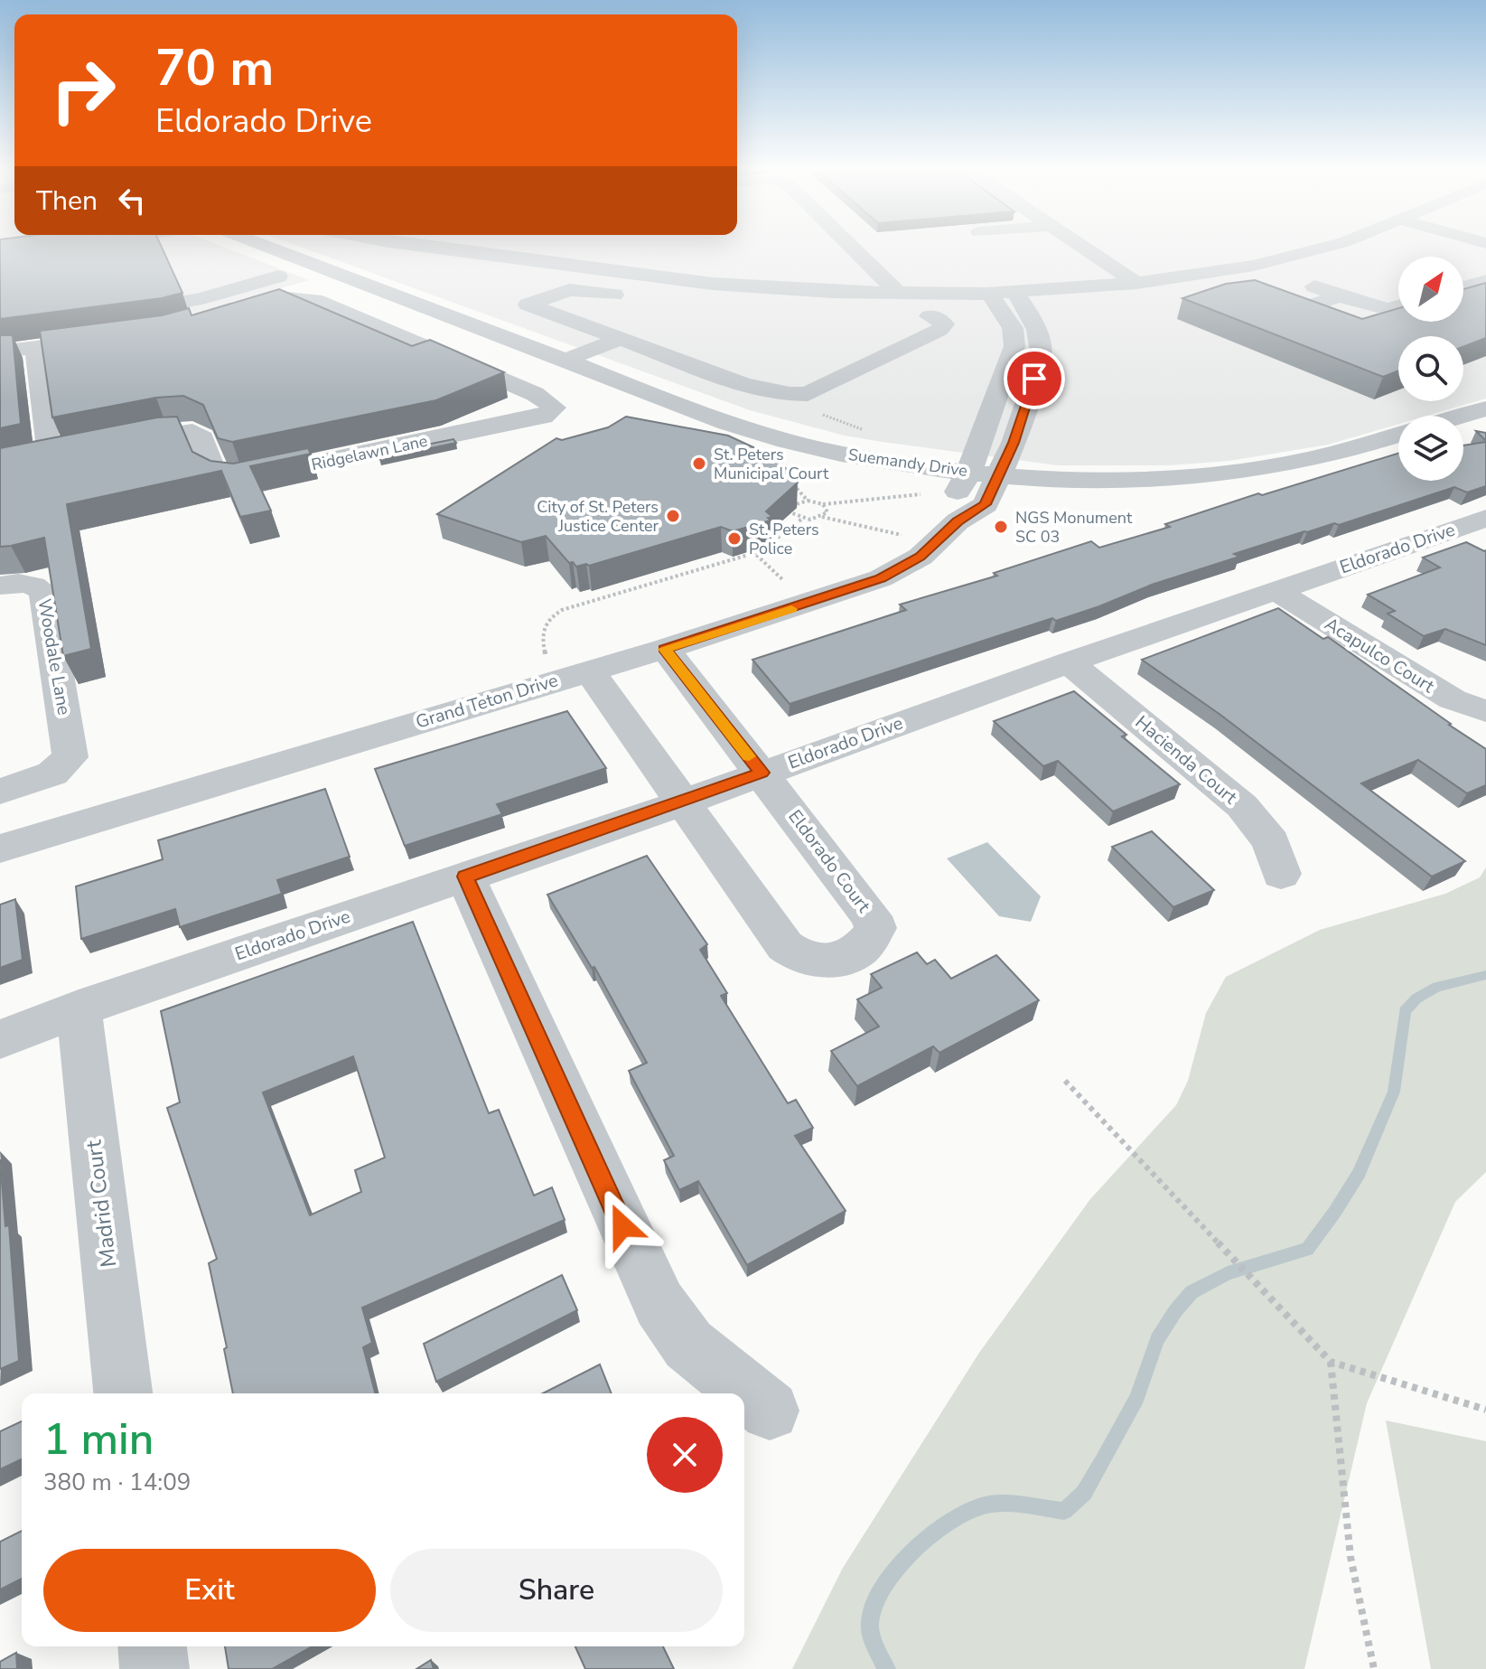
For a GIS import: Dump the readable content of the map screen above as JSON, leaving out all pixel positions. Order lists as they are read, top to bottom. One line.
{"streets":{"street":["Ridgelawn Lane","Suemandy Drive","Eldorado Drive","Acapulco Court","Woodale Lane","Grand Teton Drive","Hacienda Court","Eldorado Court","Madrid Court"]},"crossings":[["Suemandy Drive","Grand Teton Drive"],["Eldorado Drive","Acapulco Court"],["Eldorado Drive","Hacienda Court"],["Eldorado Drive","Eldorado Court"],["Eldorado Drive","Madrid Court"],["Grand Teton Drive","Eldorado Court"]],"places":["St. Peters Municipal Court","City of St. Peters Justice Center","NGS Monument SC 03","St. Peters Police"],"north":"top right","page":{"turn":["70 m","Eldorado Drive"],"then":"Then","heading":["1 min","380 m · 14:09"],"buttons":["Exit","Share"]}}
